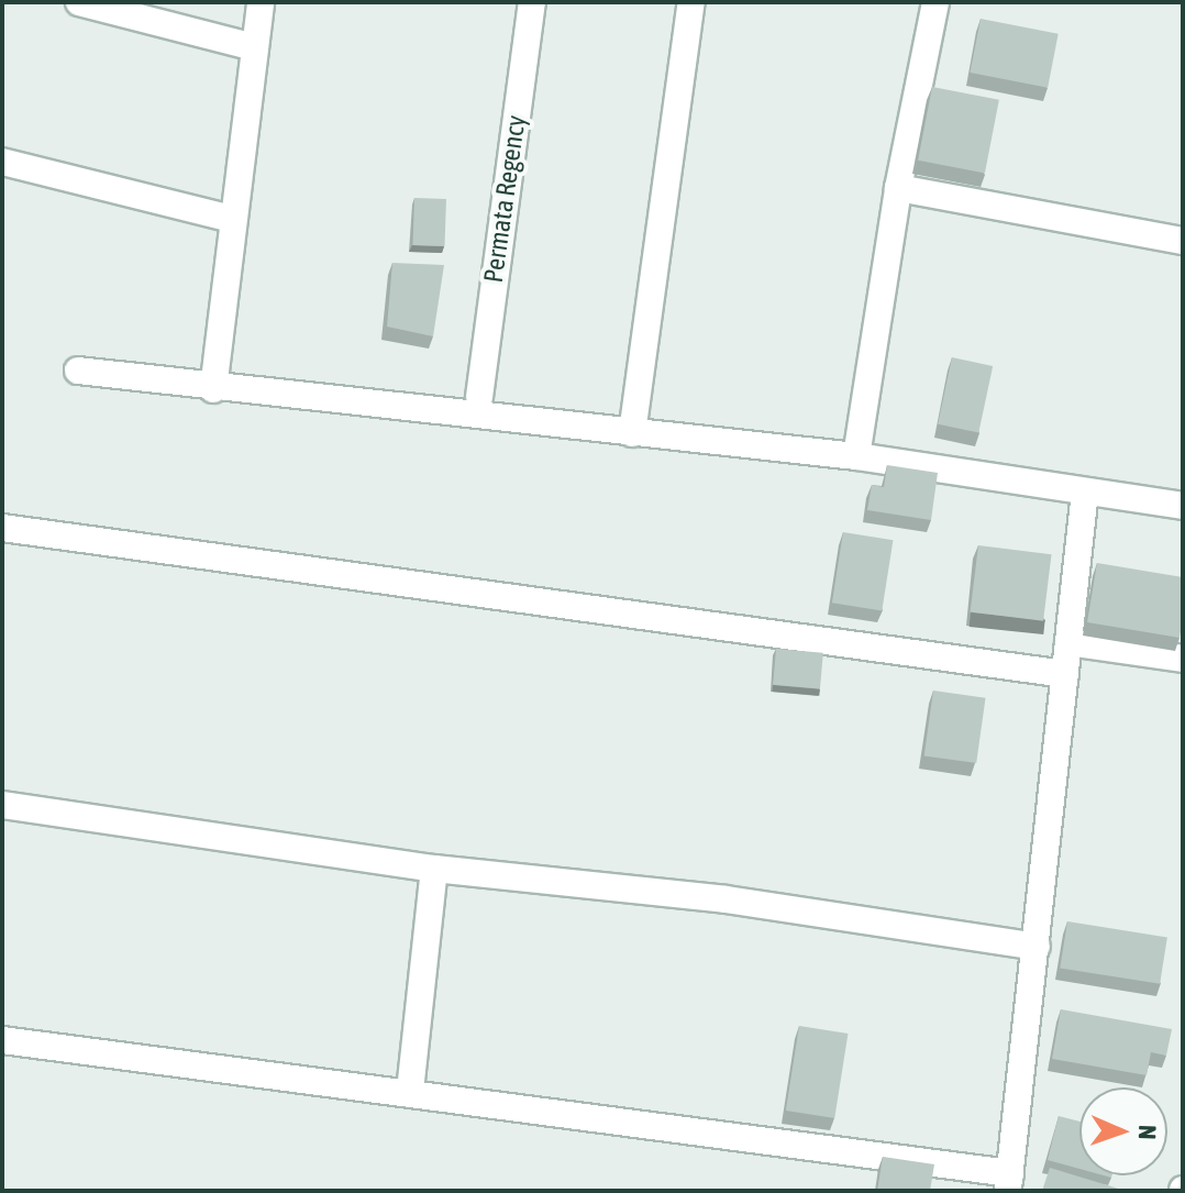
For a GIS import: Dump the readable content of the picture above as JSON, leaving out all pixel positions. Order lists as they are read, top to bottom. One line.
{"streets":{"street":["Permata Regency"]},"north":"right"}
